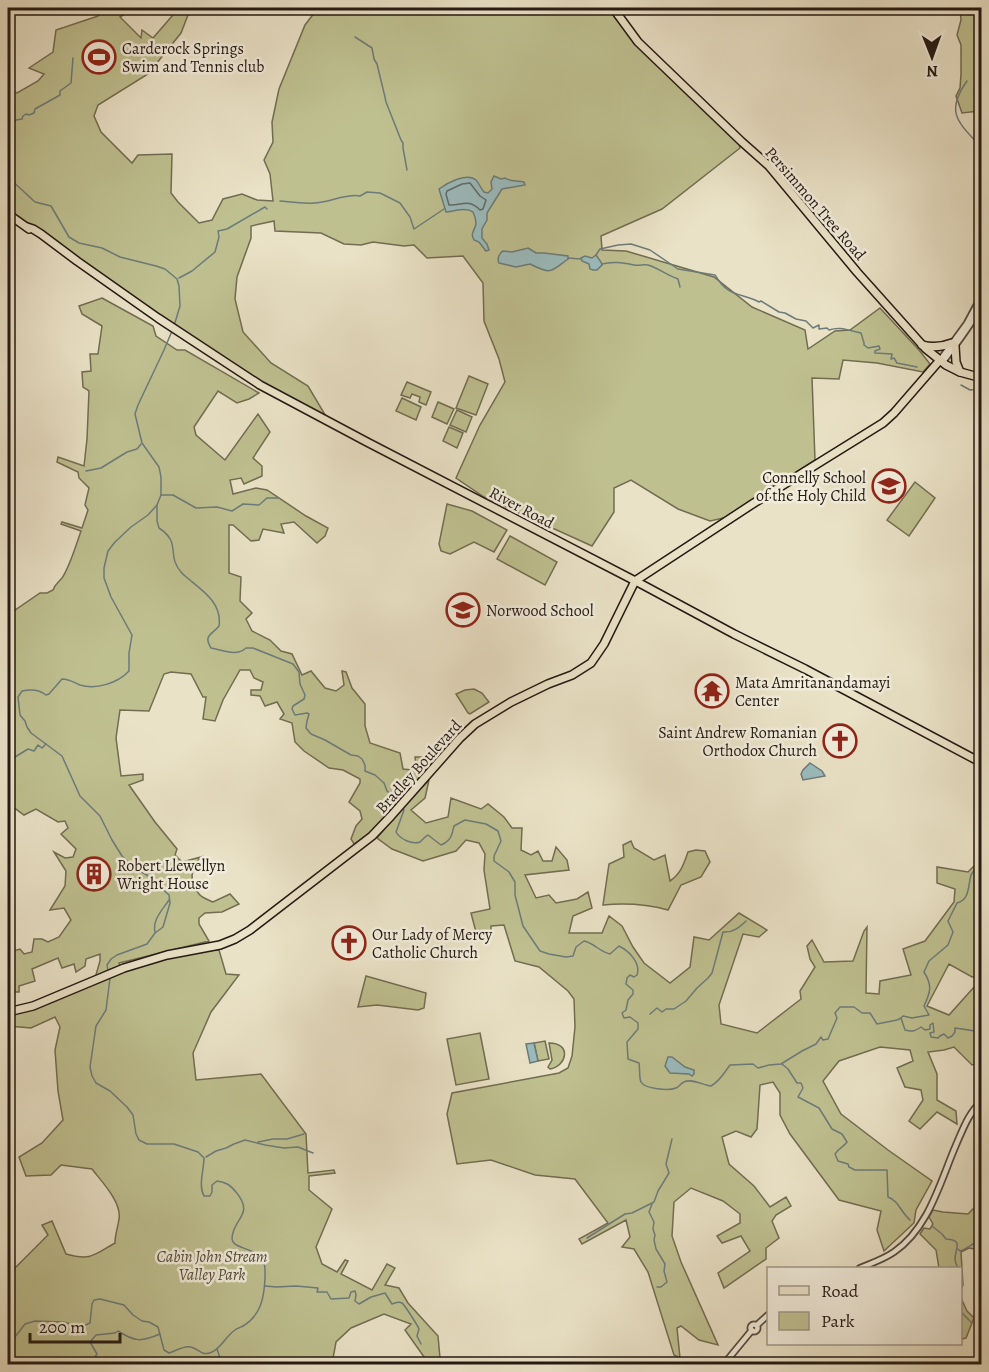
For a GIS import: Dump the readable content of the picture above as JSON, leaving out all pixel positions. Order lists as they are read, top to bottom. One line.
{"streets":{"main road":["Persimmon Tree Road","River Road","Bradley Boulevard"]},"crossings":[["River Road","Bradley Boulevard"]],"parks":["Cabin John Stream Valley Park"],"places":{"sports":["Carderock Springs Swim and Tennis club"],"school or university":["Connelly School of the Holy Child","Norwood School"],"temple":["Mata Amritanandamayi Center"],"church":["Saint Andrew Romanian Orthodox Church","Our Lady of Mercy Catholic Church"],"building":["Robert Llewellyn Wright House"]},"legend":["Road","Park"],"scale_bar":"200 m","north":"bottom"}
